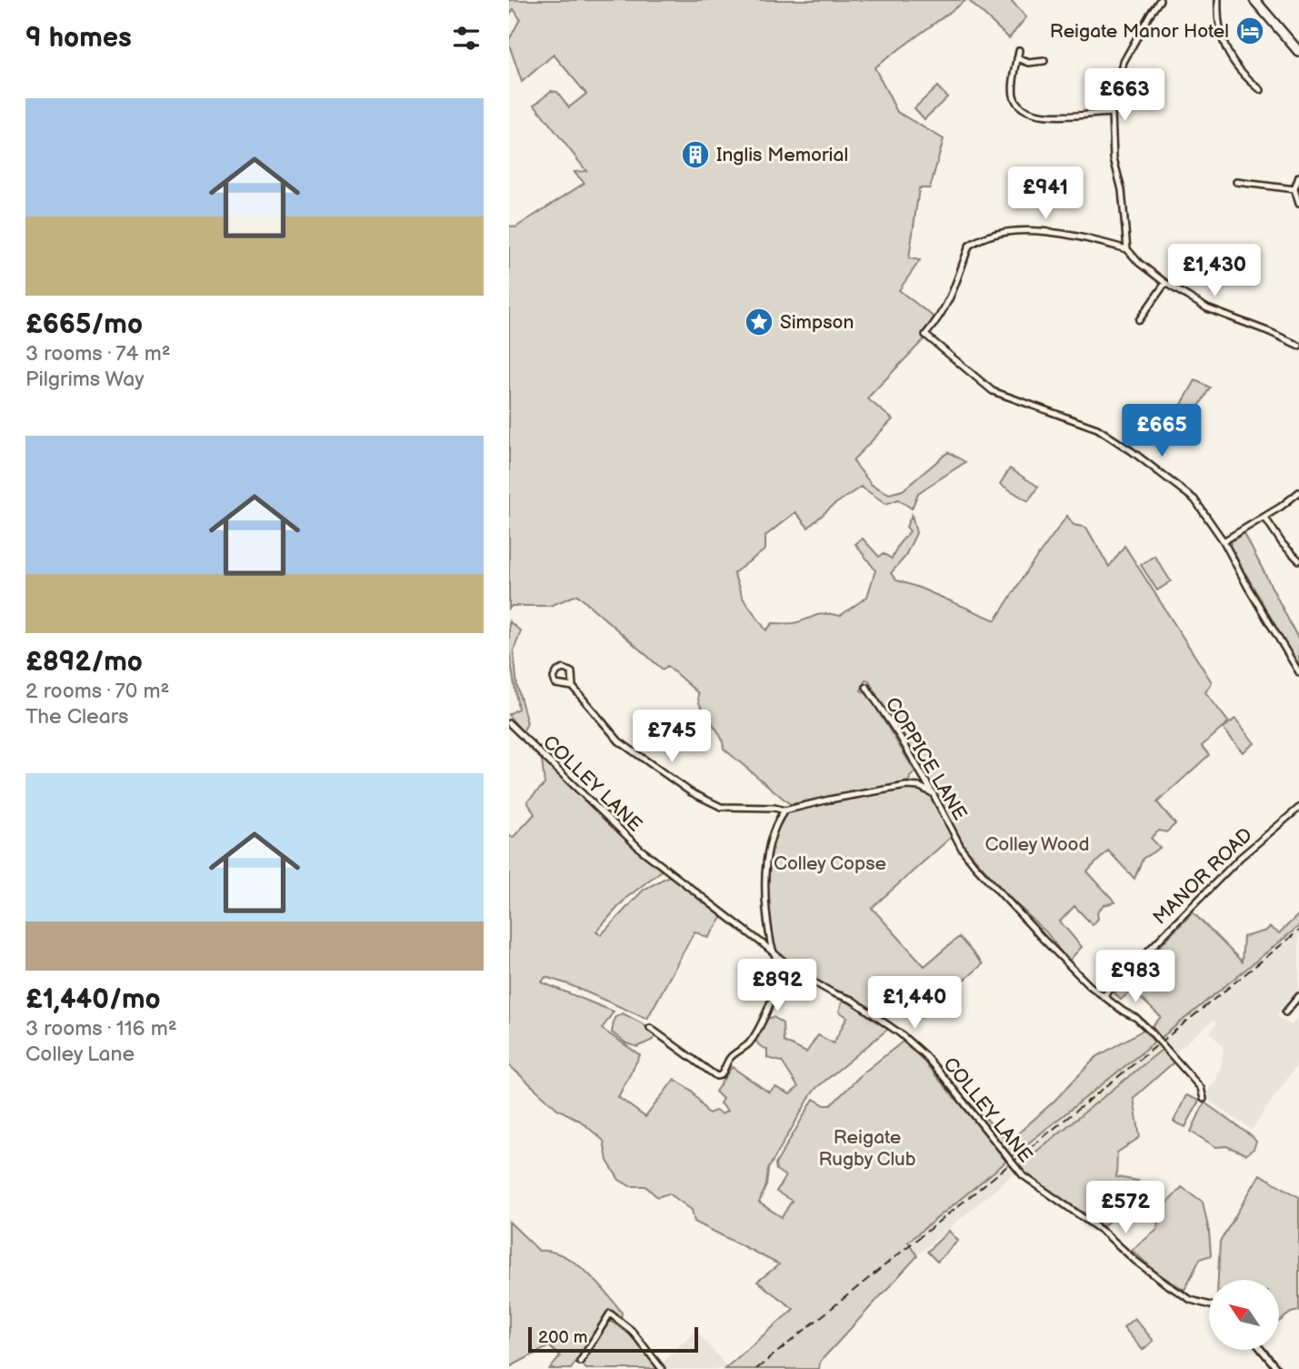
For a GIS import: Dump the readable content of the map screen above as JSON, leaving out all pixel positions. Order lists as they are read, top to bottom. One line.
{"streets":{"street":["COPPICE LANE","COLLEY LANE","MANOR ROAD"]},"crossings":[["COPPICE LANE","MANOR ROAD"]],"parks":["Colley Wood","Colley Copse","Reigate Rugby Club"],"places":{"hotel":["Reigate Manor Hotel"],"building":["Inglis Memorial"],"place":["Simpson"]},"scale_bar":"200 m","north":"top left","page":{"heading":"9 homes","price":["£663","£941","£1,430","£665","£745","£983","£892","£1,440","£572"],"list":[{"name":"£665/mo","note":"3 rooms · 74 m² · Pilgrims Way"},{"name":"£892/mo","note":"2 rooms · 70 m² · The Clears"},{"name":"£1,440/mo","note":"3 rooms · 116 m² · Colley Lane"}],"scale":"200 m"}}
